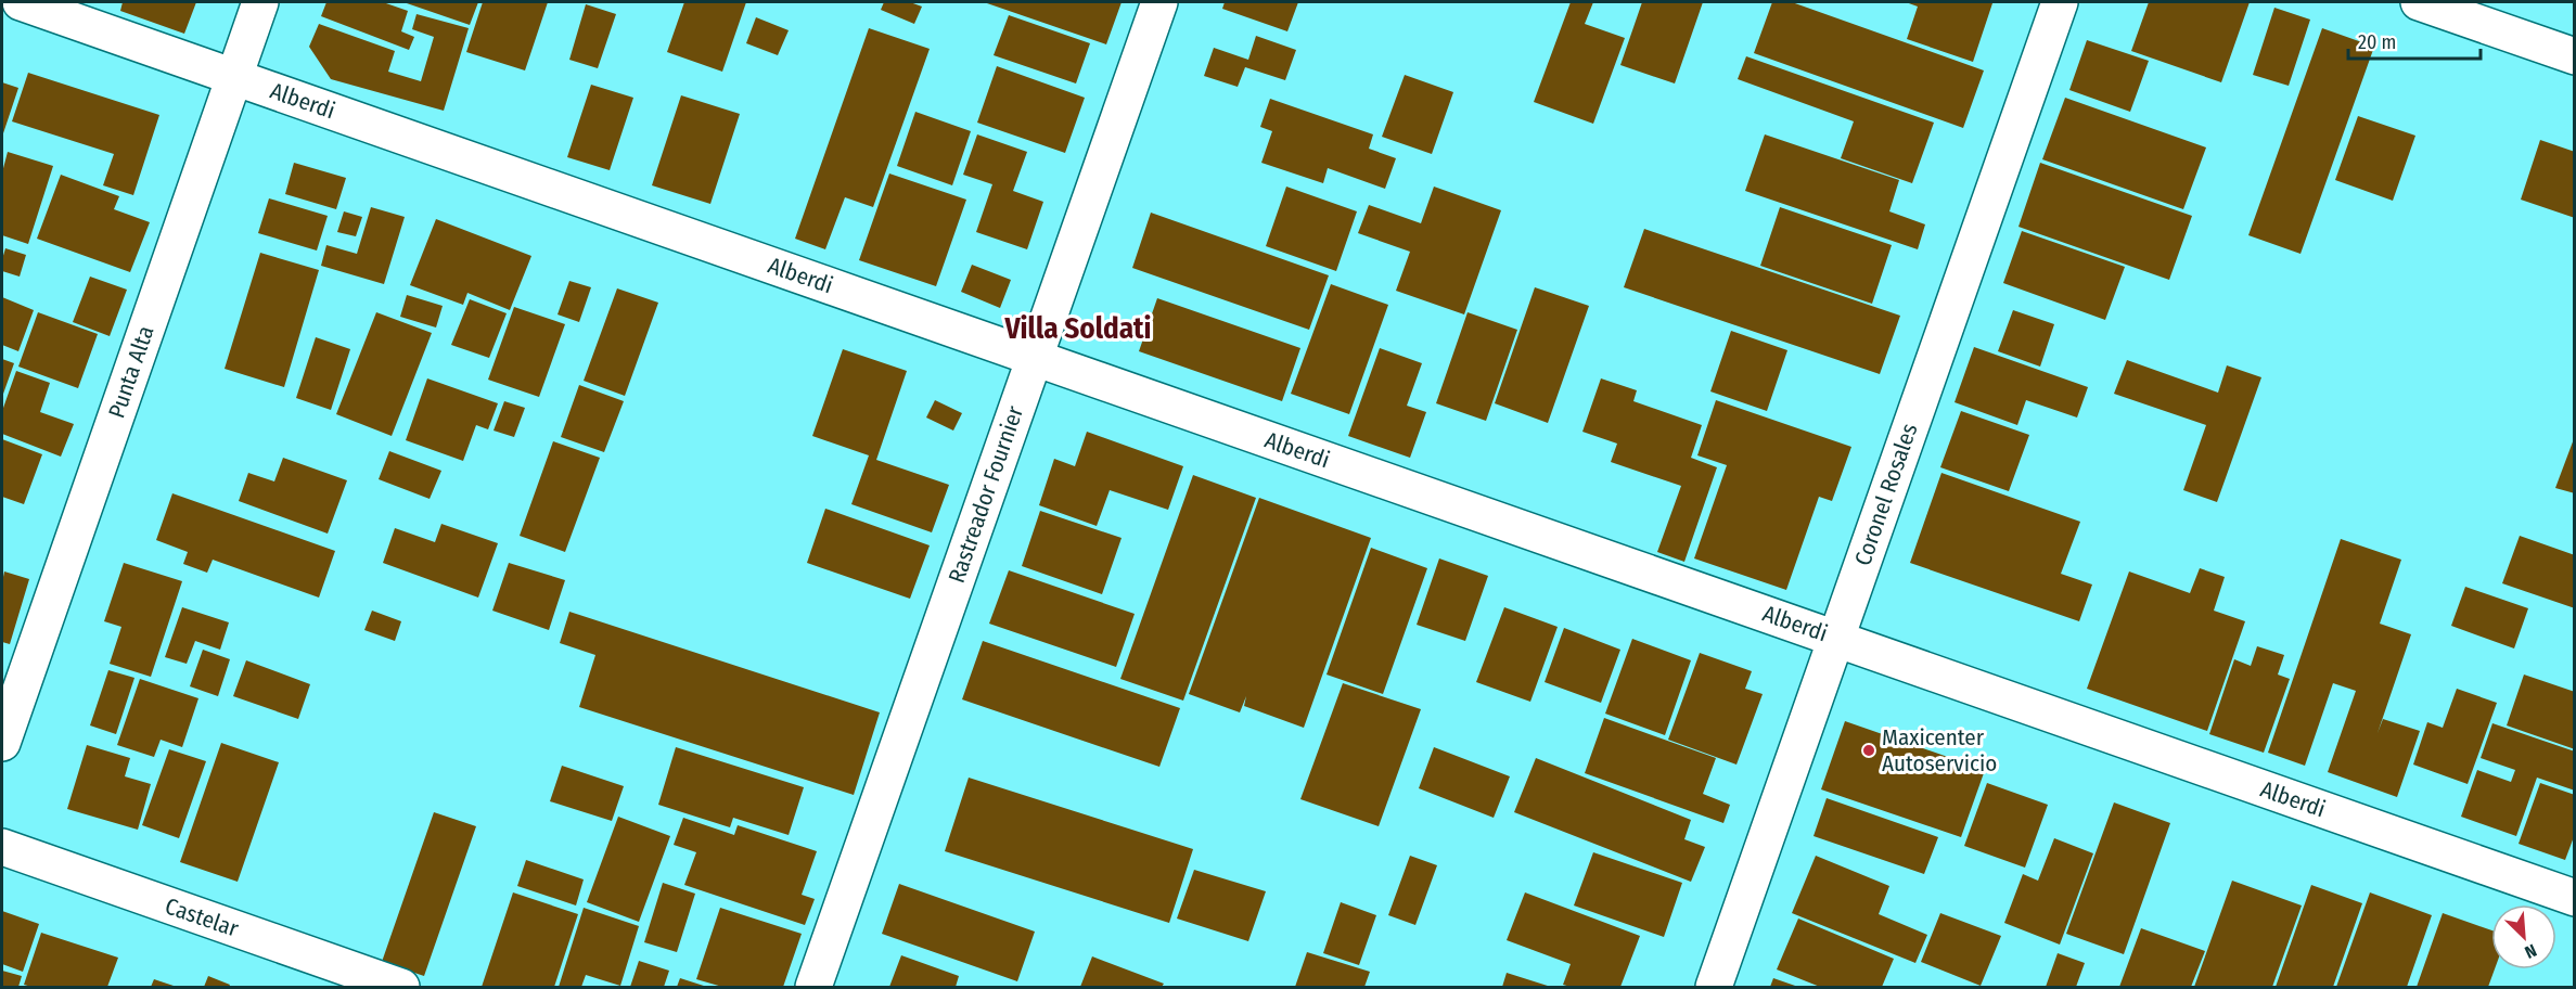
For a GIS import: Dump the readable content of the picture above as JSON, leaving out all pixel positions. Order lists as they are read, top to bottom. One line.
{"streets":{"street":["Alberdi","Punta Alta","Rastreador Fournier","Coronel Rosales","Castelar"]},"crossings":[["Alberdi","Punta Alta"],["Alberdi","Rastreador Fournier"],["Alberdi","Coronel Rosales"]],"districts":["Villa Soldati"],"places":["Maxicenter Autoservicio"],"scale_bar":"20 m","north":"bottom right"}
